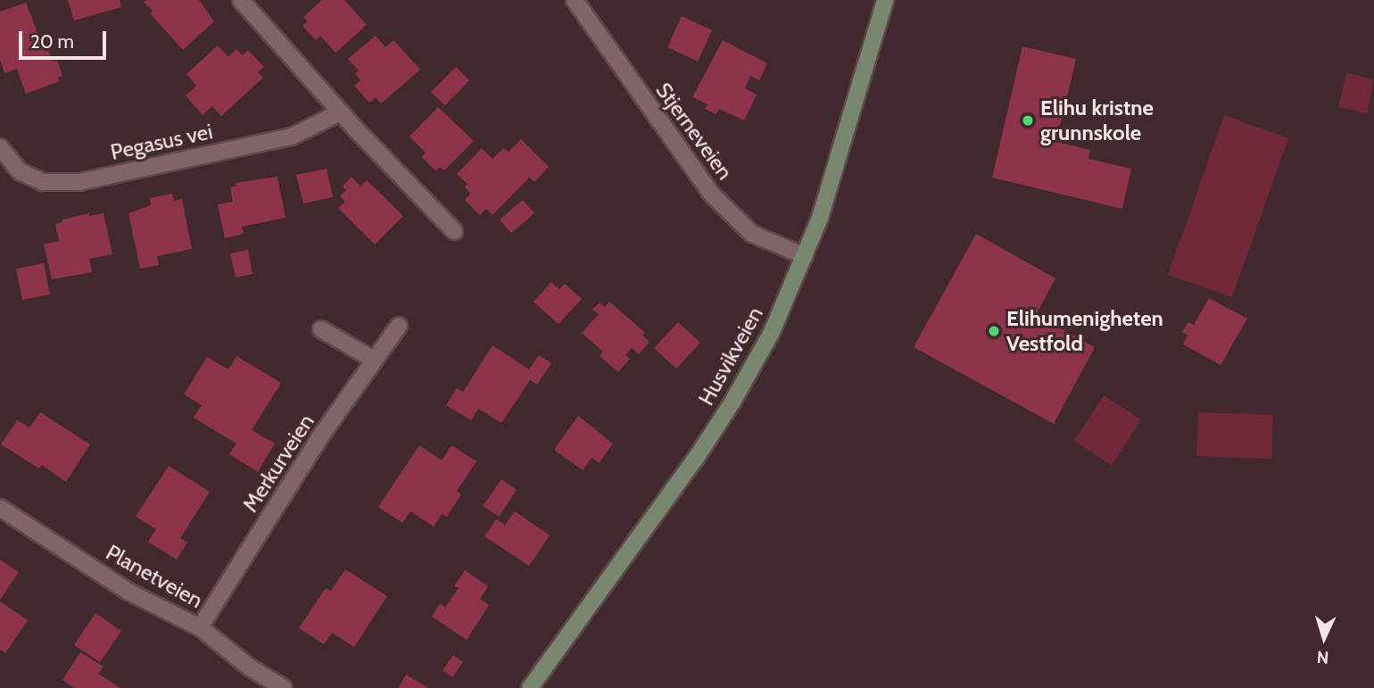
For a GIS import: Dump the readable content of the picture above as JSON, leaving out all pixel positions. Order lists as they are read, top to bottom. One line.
{"streets":{"main road":["Husvikveien"],"street":["Stjerneveien","Pegasus vei","Merkurveien","Planetveien"]},"crossings":[["Stjerneveien","Husvikveien"],["Merkurveien","Planetveien"]],"places":["Elihu kristne grunnskole","Elihumenigheten Vestfold"],"scale_bar":"20 m","north":"bottom"}
